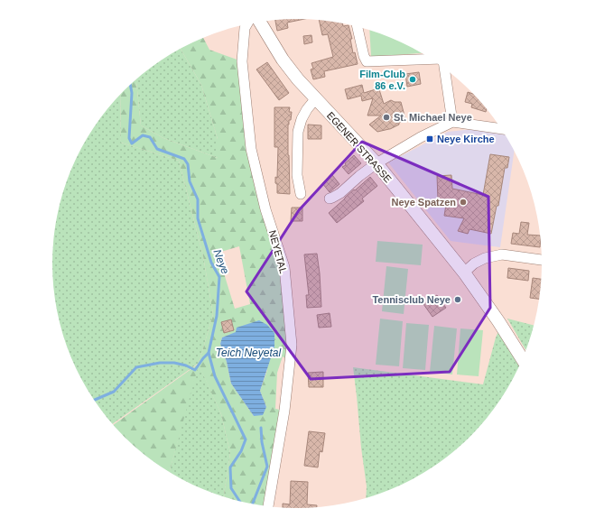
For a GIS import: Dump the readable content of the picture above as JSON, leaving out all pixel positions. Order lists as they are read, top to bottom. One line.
{"streets":{"street":["EGENER STRASSE","NEYETAL"]},"water":["Neye","Teich Neyetal"],"places":{"other":["Film-Club 86 e.V.","St. Michael Neye","Neye Spatzen","Tennisclub Neye"],"transit":["Neye Kirche"]}}
